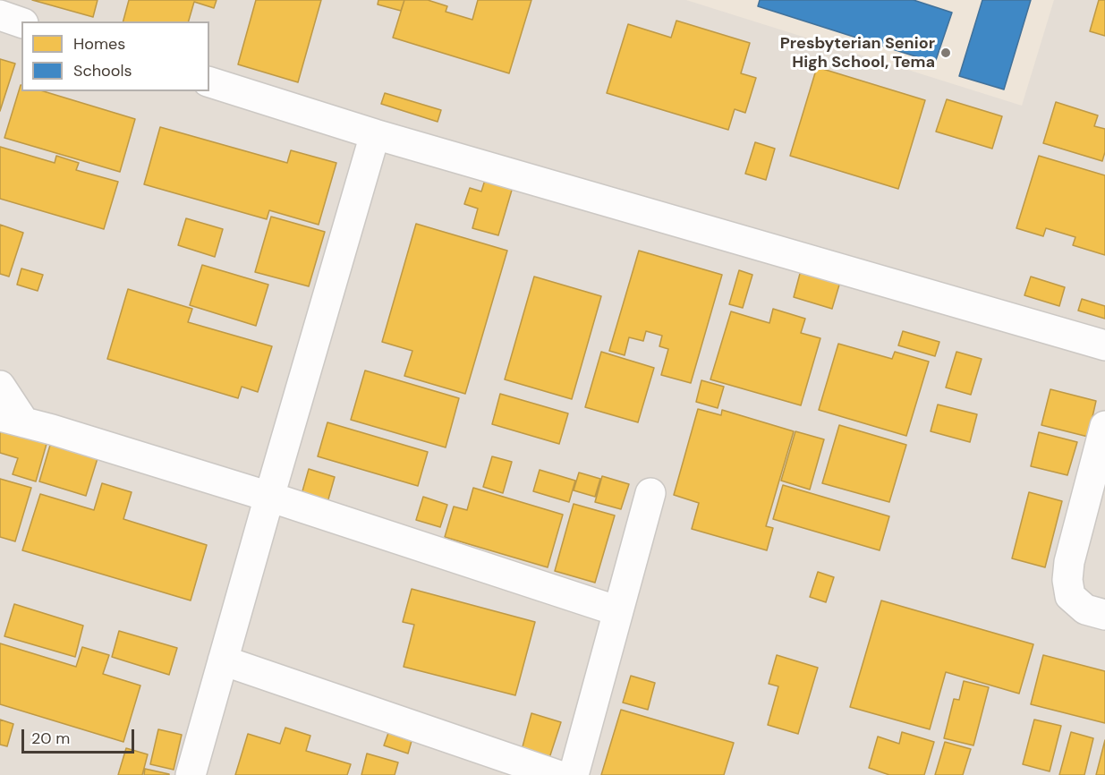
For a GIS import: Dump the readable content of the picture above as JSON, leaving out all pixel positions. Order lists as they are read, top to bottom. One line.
{"places":["Presbyterian Senior High School, Tema"],"legend":["Homes","Schools"],"scale_bar":"20 m"}
